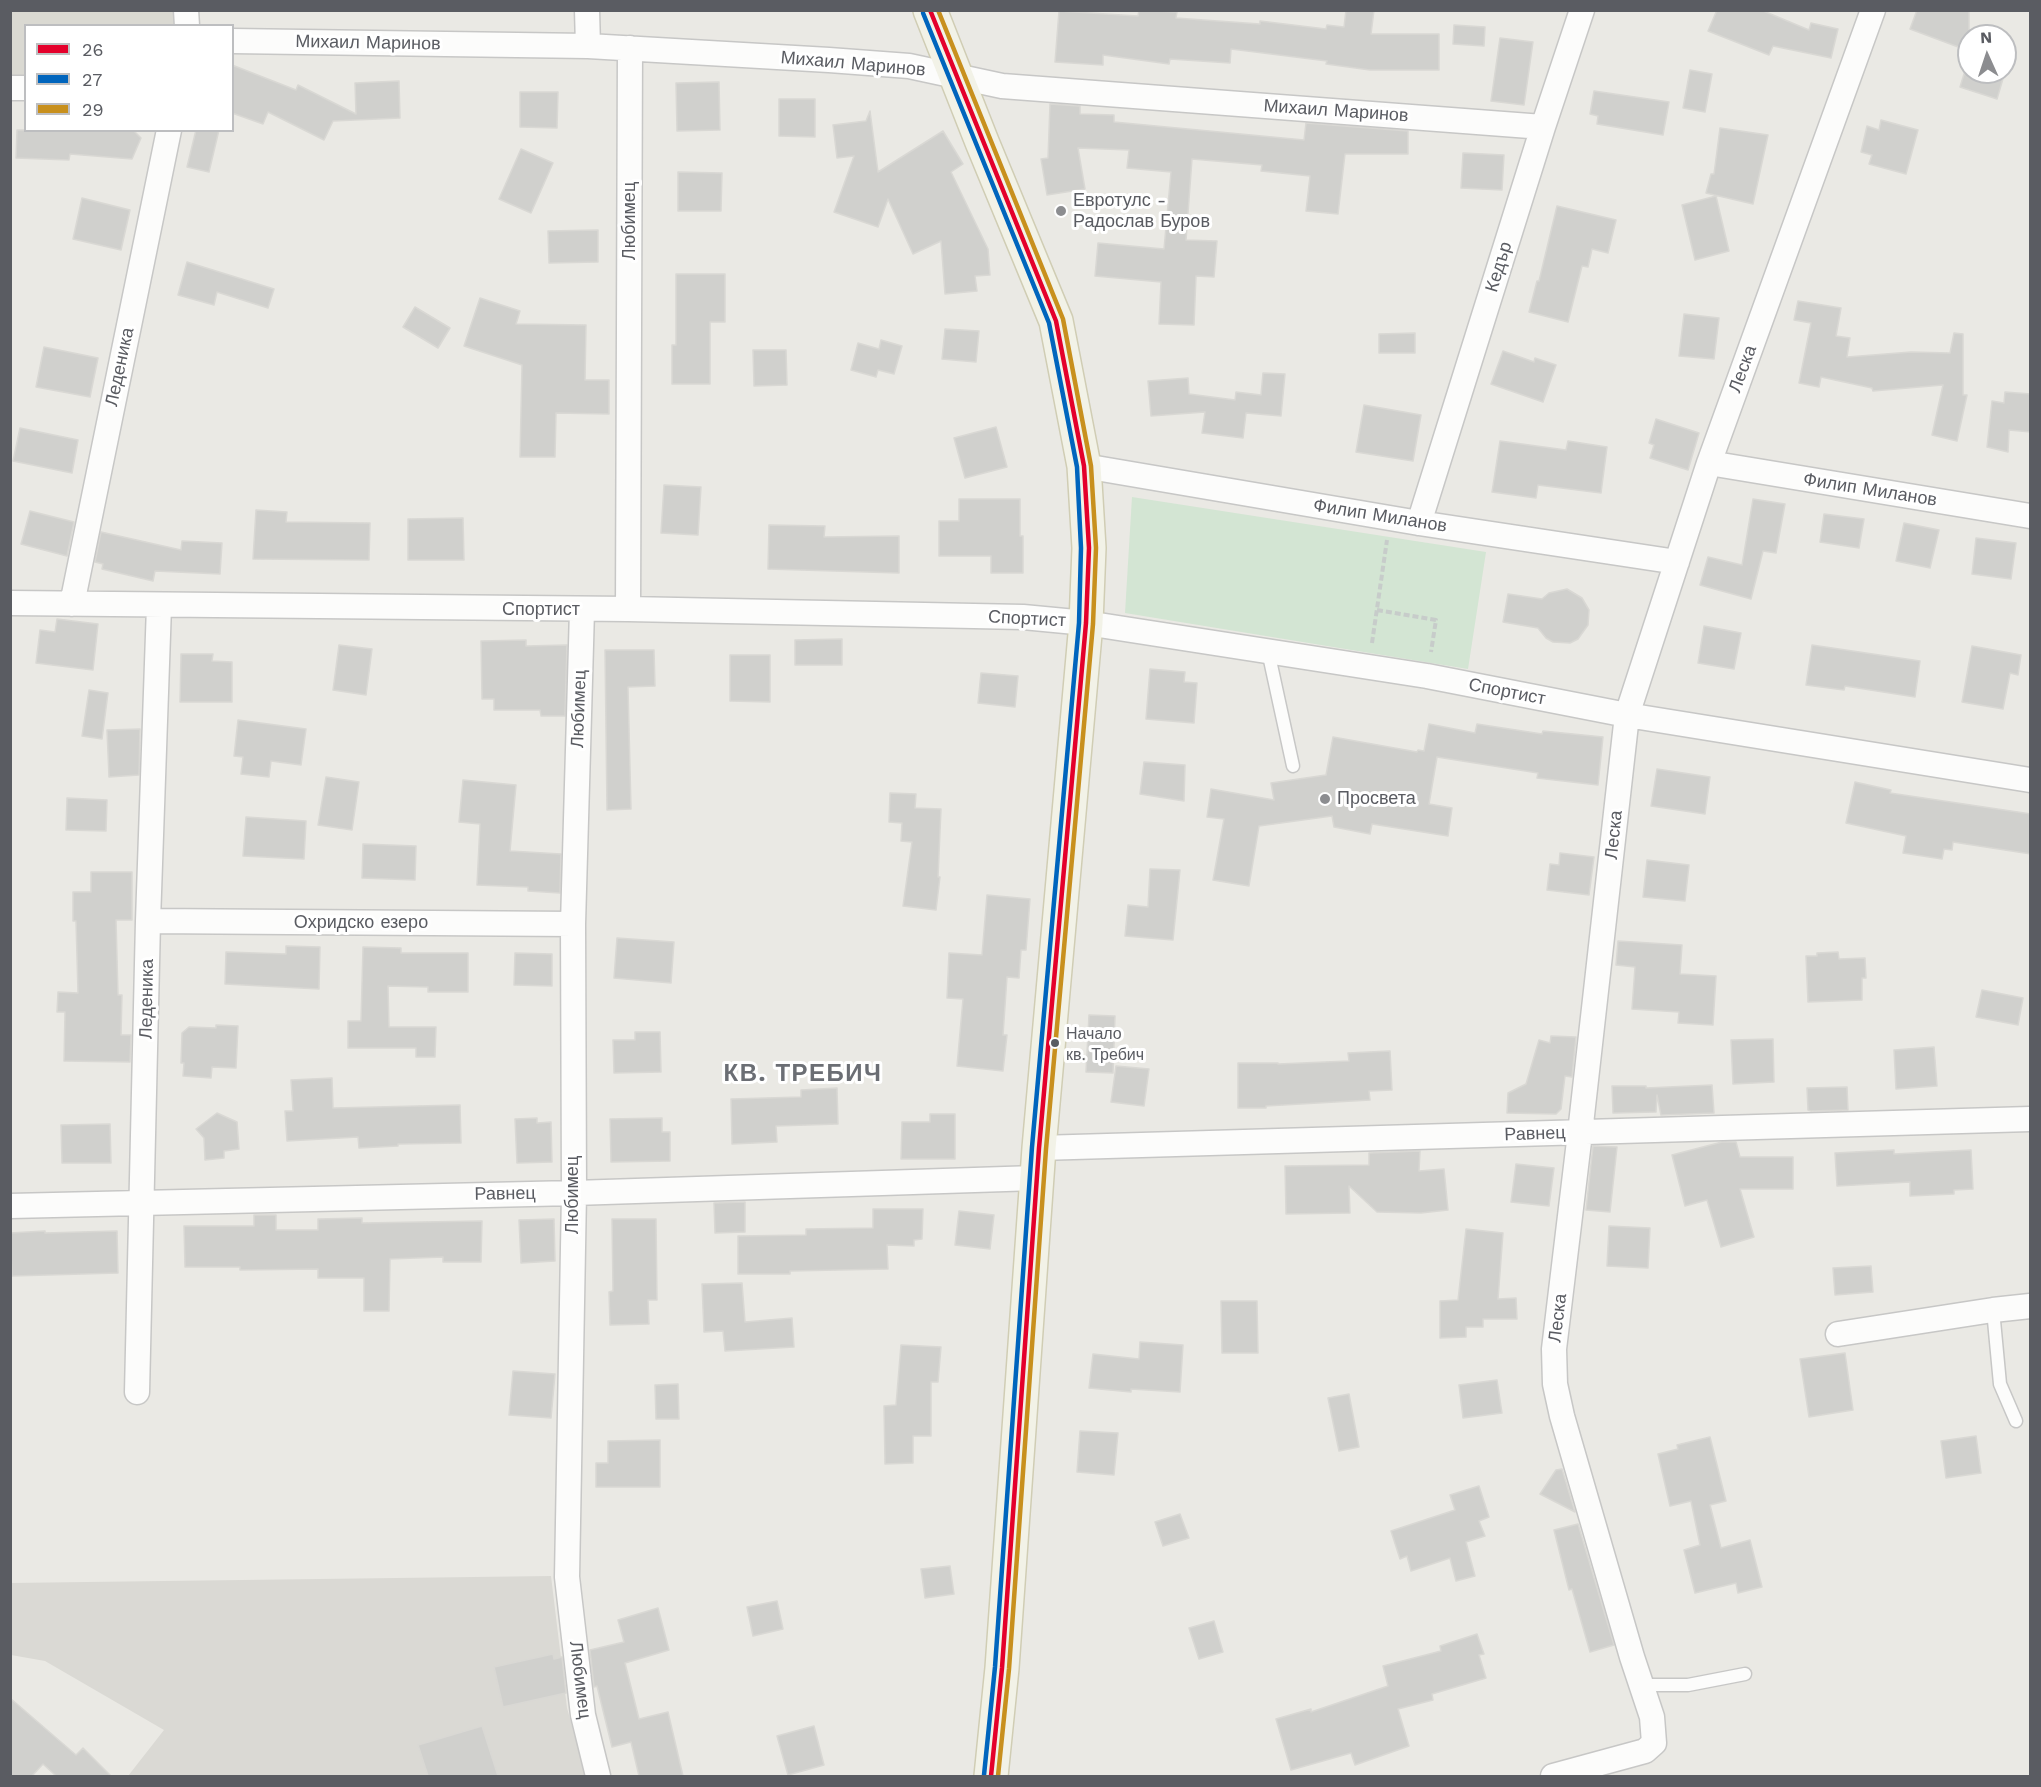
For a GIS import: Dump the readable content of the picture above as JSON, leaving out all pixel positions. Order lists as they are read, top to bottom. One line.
{"streets":{"street":["Михаил Маринов","Любимец","Кедър","Леденика","Леска","Филип Миланов","Спортист","Охридско езеро","Равнец"]},"crossings":[["Михаил Маринов","Любимец"],["Михаил Маринов","Кедър"],["Любимец","Спортист"],["Любимец","Охридско езеро"],["Любимец","Равнец"],["Кедър","Филип Миланов"],["Леденика","Спортист"],["Леденика","Охридско езеро"],["Леденика","Равнец"],["Леска","Филип Миланов"],["Леска","Спортист"],["Леска","Равнец"]],"districts":["КВ. ТРЕБИЧ"],"places":["Евротулс - Радослав Буров","Просвета","Начало кв. Требич"],"lines":["transit line 26","transit line 29","transit line 27"],"legend":["26","27","29"],"north":"top"}
